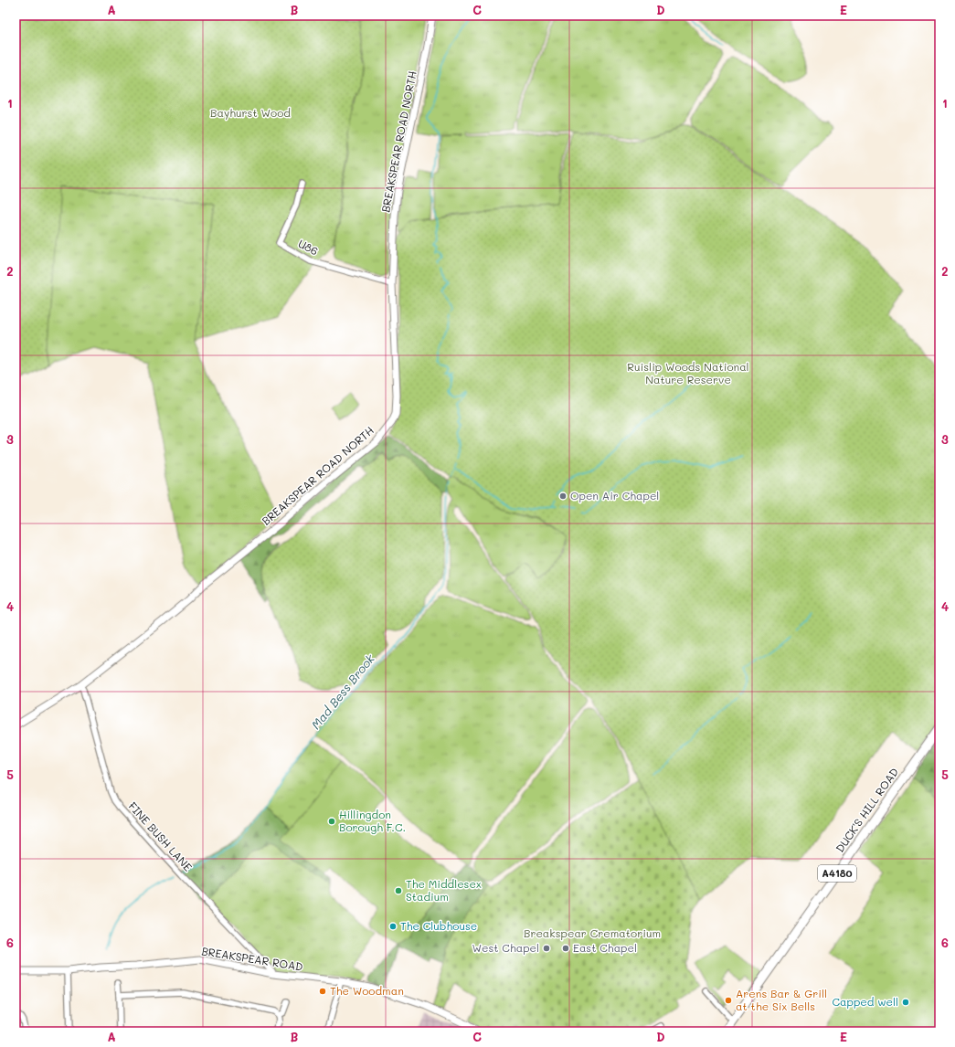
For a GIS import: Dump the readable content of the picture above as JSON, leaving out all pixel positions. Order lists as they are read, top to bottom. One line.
{"streets":{"main road":["DUCK'S HILL ROAD","A4180"],"street":["BREAKSPEAR ROAD NORTH","U86","FINE BUSH LANE","BREAKSPEAR ROAD"]},"crossings":[["BREAKSPEAR ROAD NORTH","U86"],["BREAKSPEAR ROAD NORTH","FINE BUSH LANE"],["FINE BUSH LANE","BREAKSPEAR ROAD"]],"water":["Mad Bess Brook"],"parks":["Bayhurst Wood","Ruislip Woods National Nature Reserve","Breakspear Crematorium"],"places":["Open Air Chapel","Hillingdon Borough F.C.","The Middlesex Stadium","The Clubhouse","West Chapel","East Chapel","The Woodman","Arens Bar & Grill at the Six Bells","Capped well"],"grid":{"columns":["A","B","C","D","E"],"rows":["1","2","3","4","5","6"]}}
